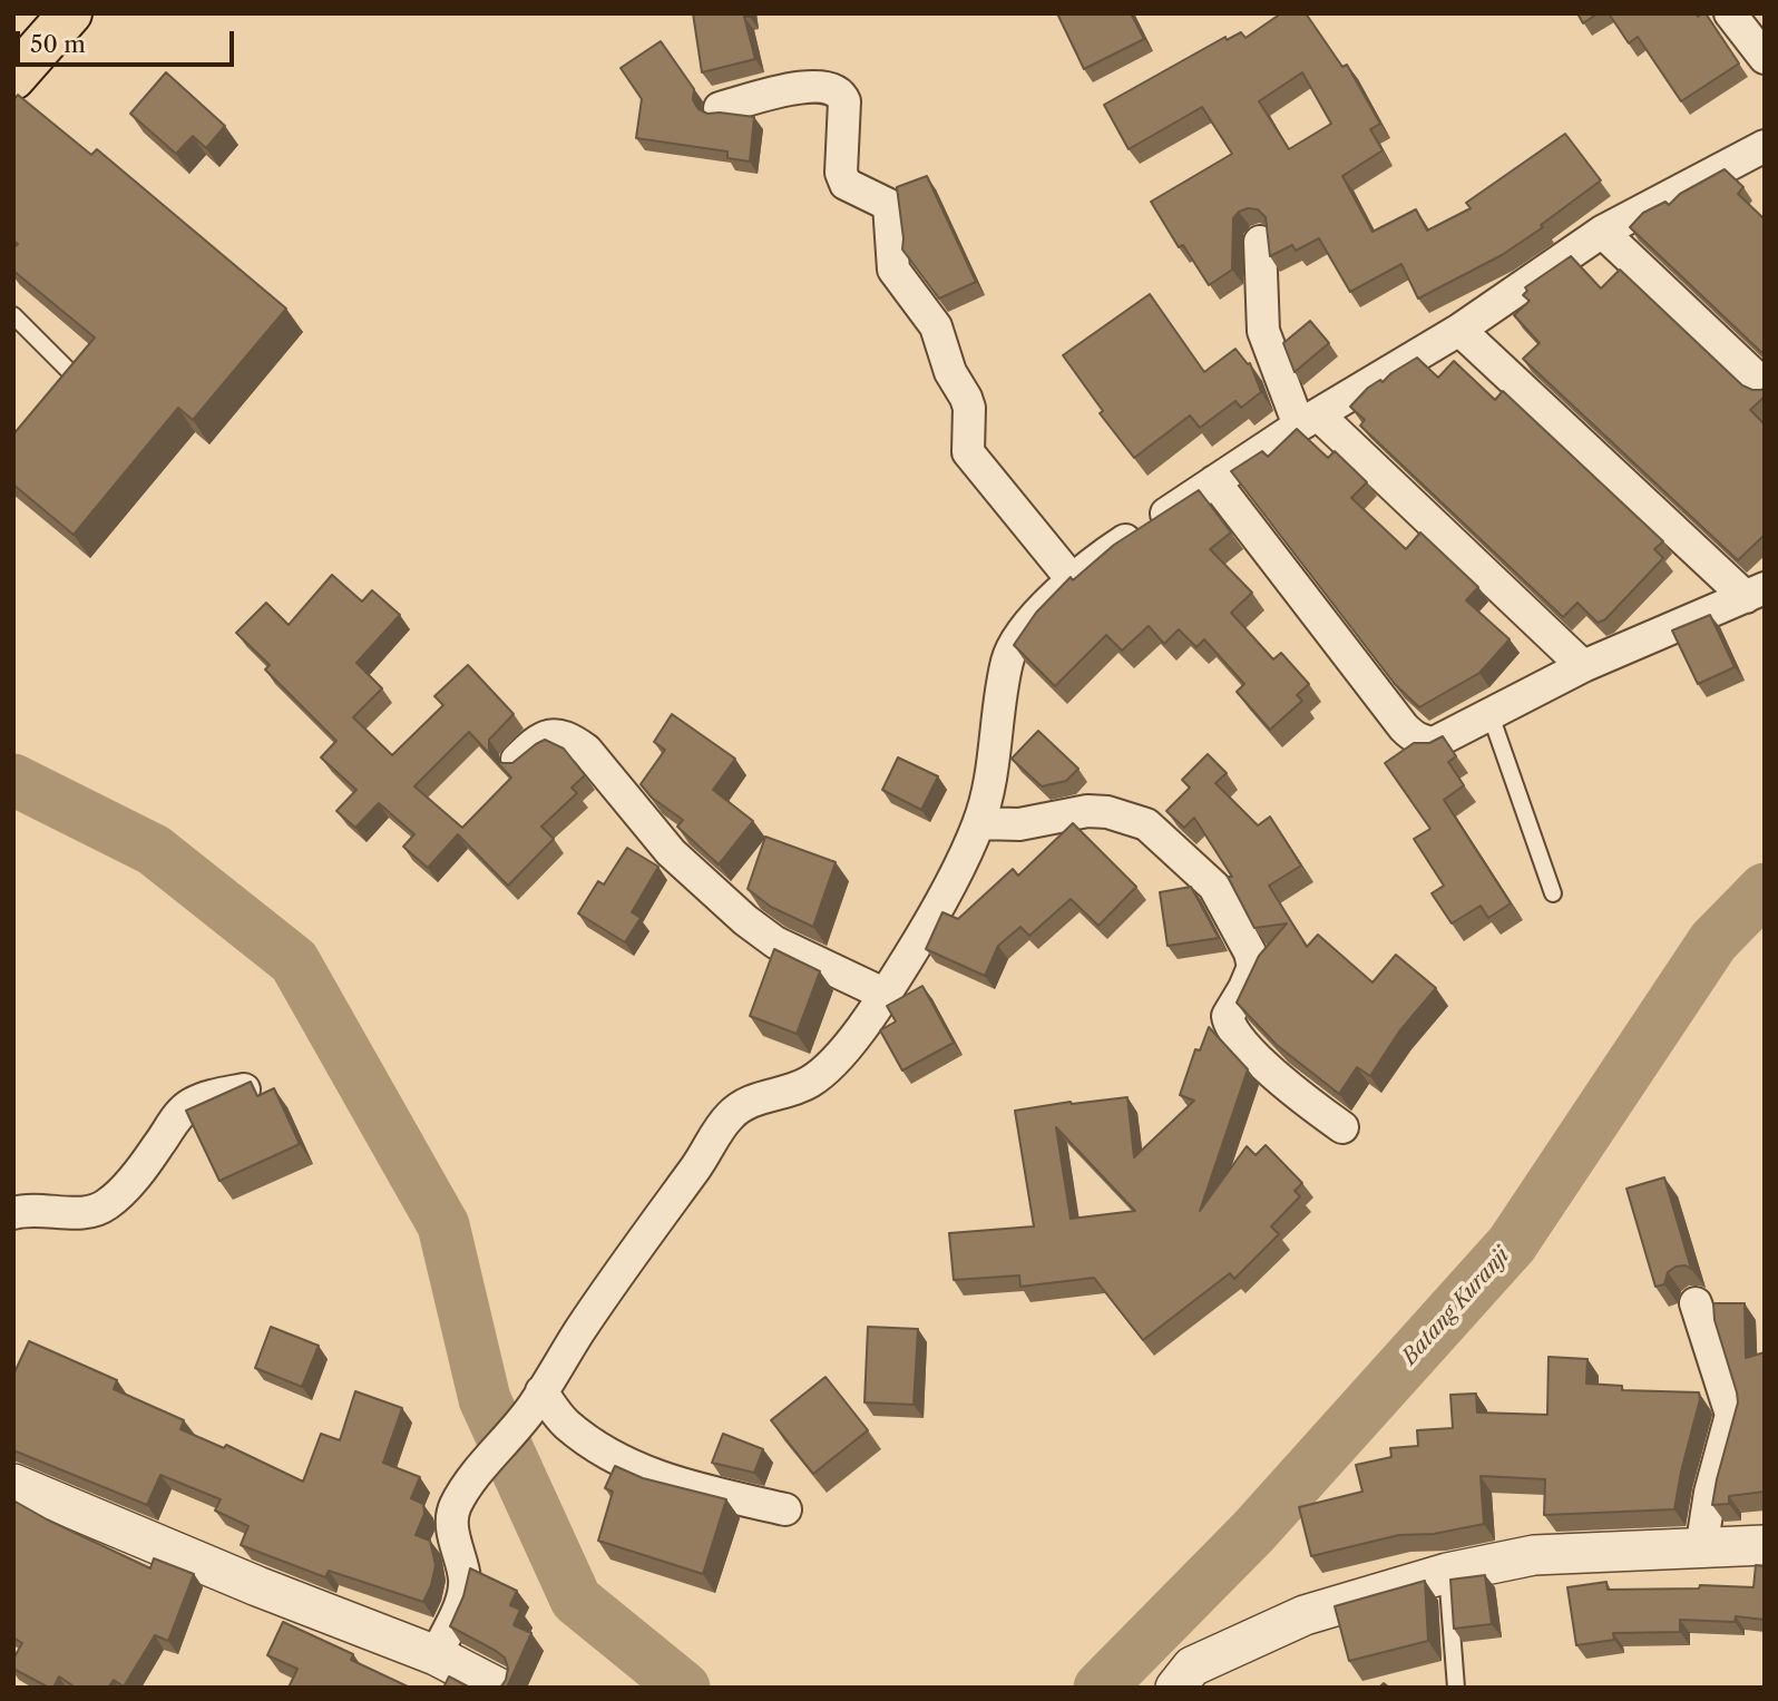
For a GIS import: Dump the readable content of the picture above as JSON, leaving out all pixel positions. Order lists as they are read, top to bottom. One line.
{"water":["Batang Kuranji"],"scale_bar":"50 m"}
